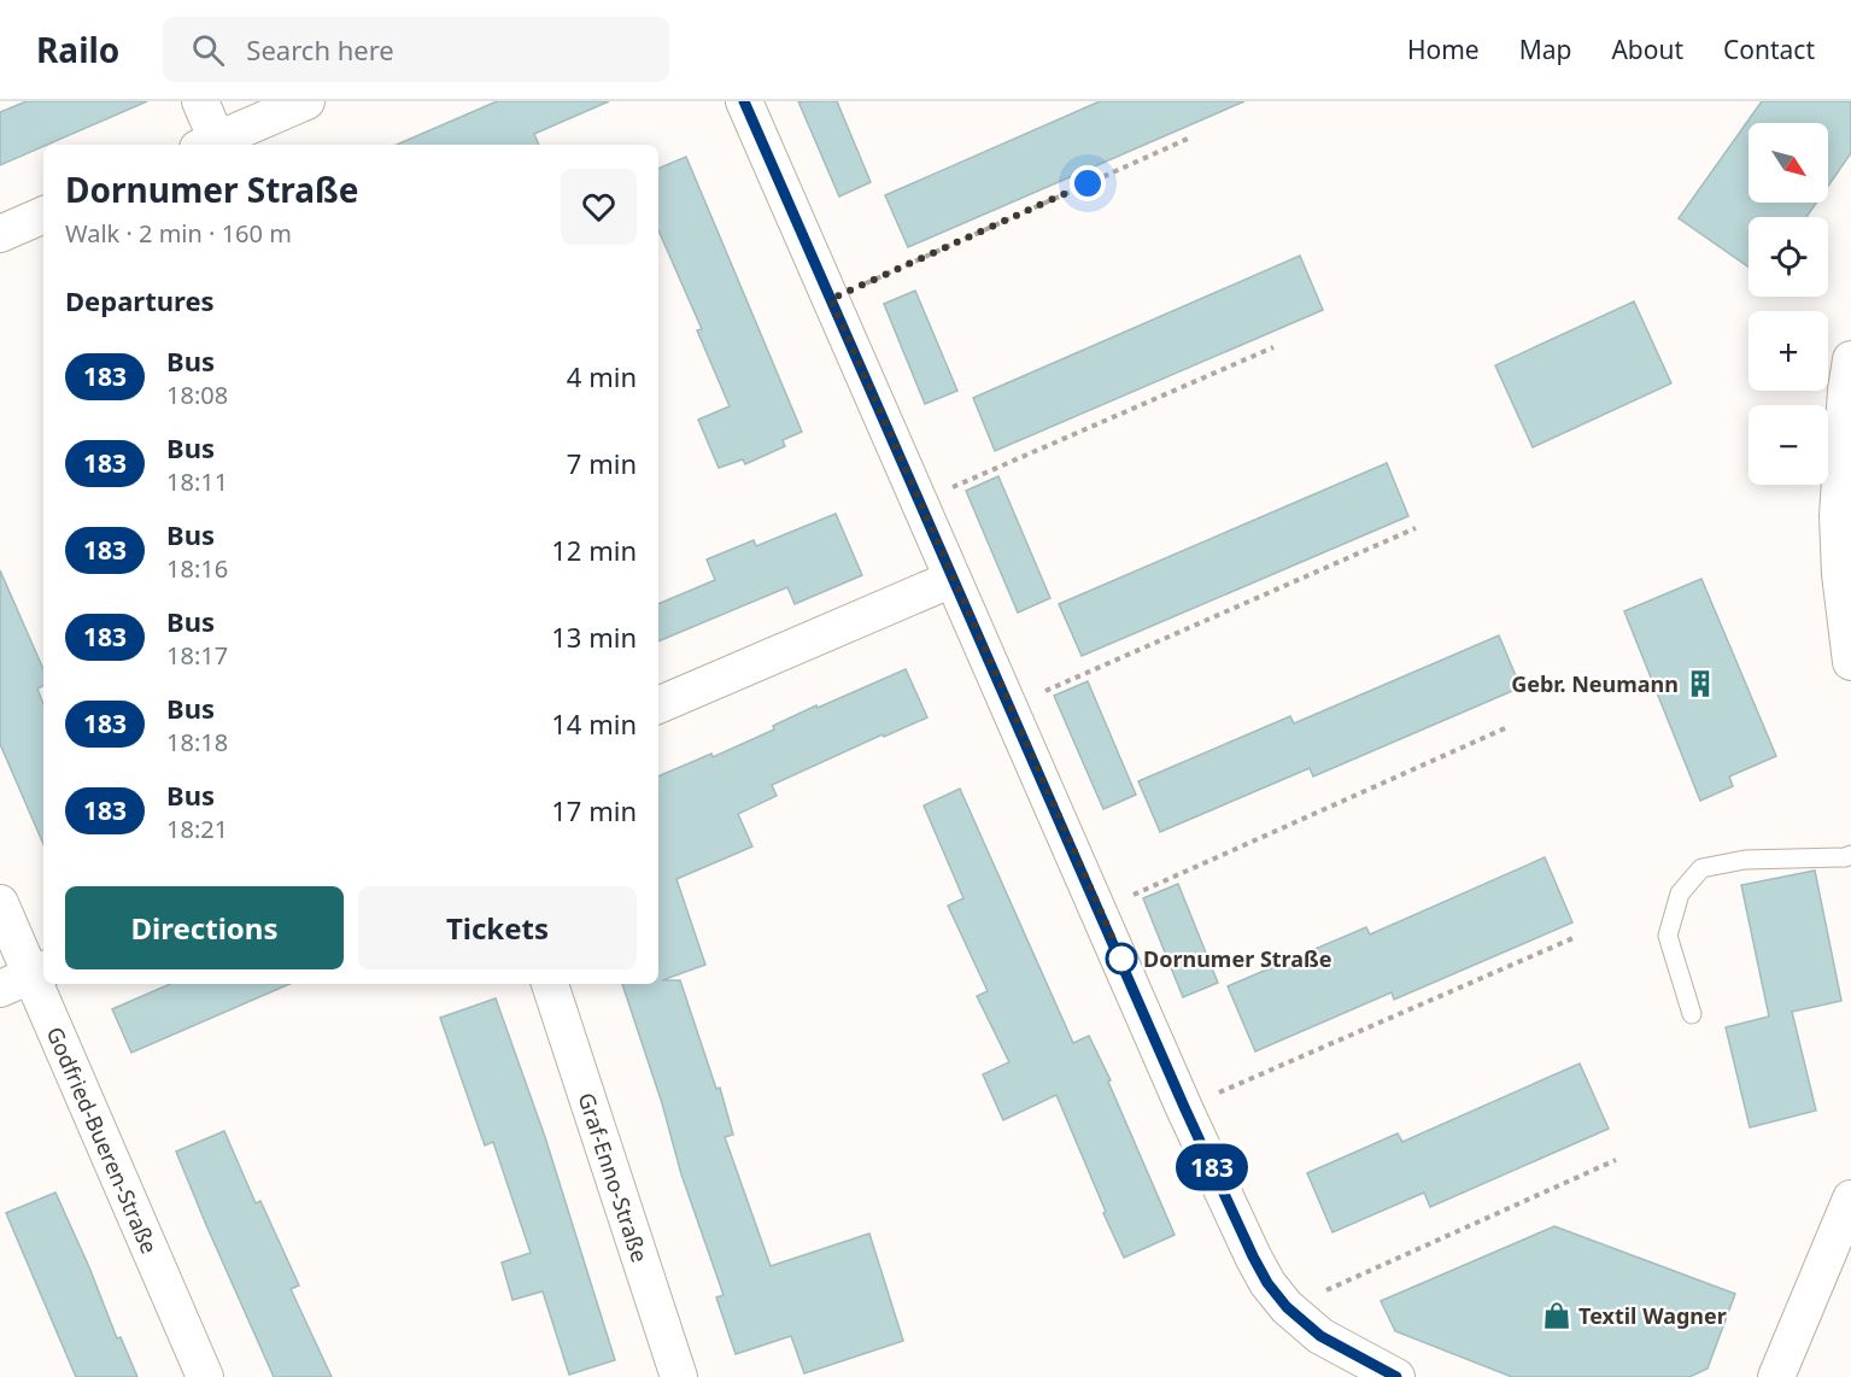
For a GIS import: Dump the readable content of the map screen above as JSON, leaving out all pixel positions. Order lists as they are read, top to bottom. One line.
{"streets":{"street":["Godfried-Bueren-Straße","Graf-Enno-Straße"]},"places":{"building":["Gebr. Neumann"],"other":["Dornumer Straße"],"shop":["Textil Wagner"]},"lines":["bus line 183"],"north":"bottom right","page":{"header":"Railo","search":"Search here","nav":["Home","Map","About","Contact"],"on_map":"183","map_buttons":["+","−"],"heading":[["Dornumer Straße","Walk · 2 min · 160 m"],"Departures"],"list":[{"mark":"183","name":"Bus","note":"18:08","value":"4 min"},{"mark":"183","name":"Bus","note":"18:11","value":"7 min"},{"mark":"183","name":"Bus","note":"18:16","value":"12 min"},{"mark":"183","name":"Bus","note":"18:17","value":"13 min"},{"mark":"183","name":"Bus","note":"18:18","value":"14 min"},{"mark":"183","name":"Bus","note":"18:21","value":"17 min"}],"buttons":["Directions","Tickets"]}}
